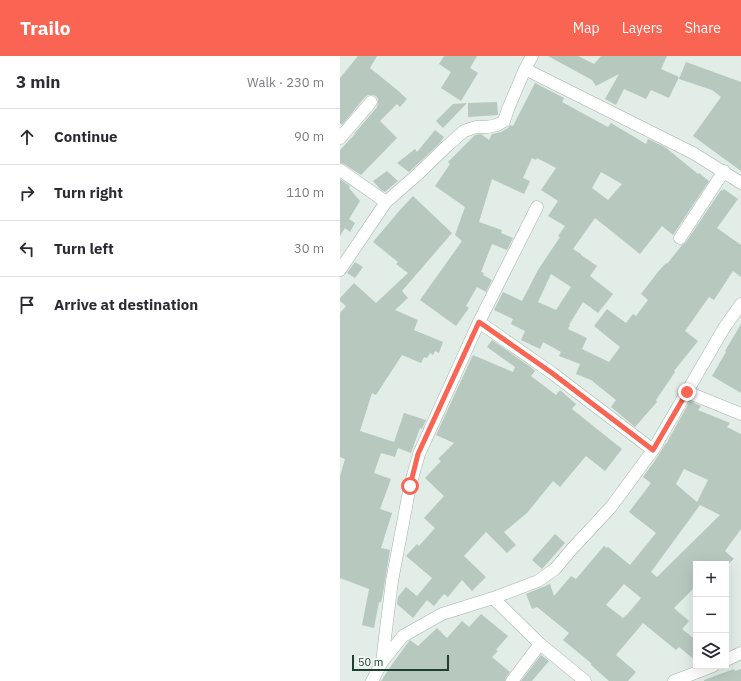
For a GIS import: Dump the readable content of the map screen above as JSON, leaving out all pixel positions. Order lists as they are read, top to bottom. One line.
{"scale_bar":"50 m","page":{"header":"Trailo","nav":["Map","Layers","Share"],"heading":["3 min","Walk · 230 m"],"list":[["Continue","90 m"],["Turn right","110 m"],["Turn left","30 m"],"Arrive at destination"],"map_buttons":["+","−"],"scale":"50 m"}}
